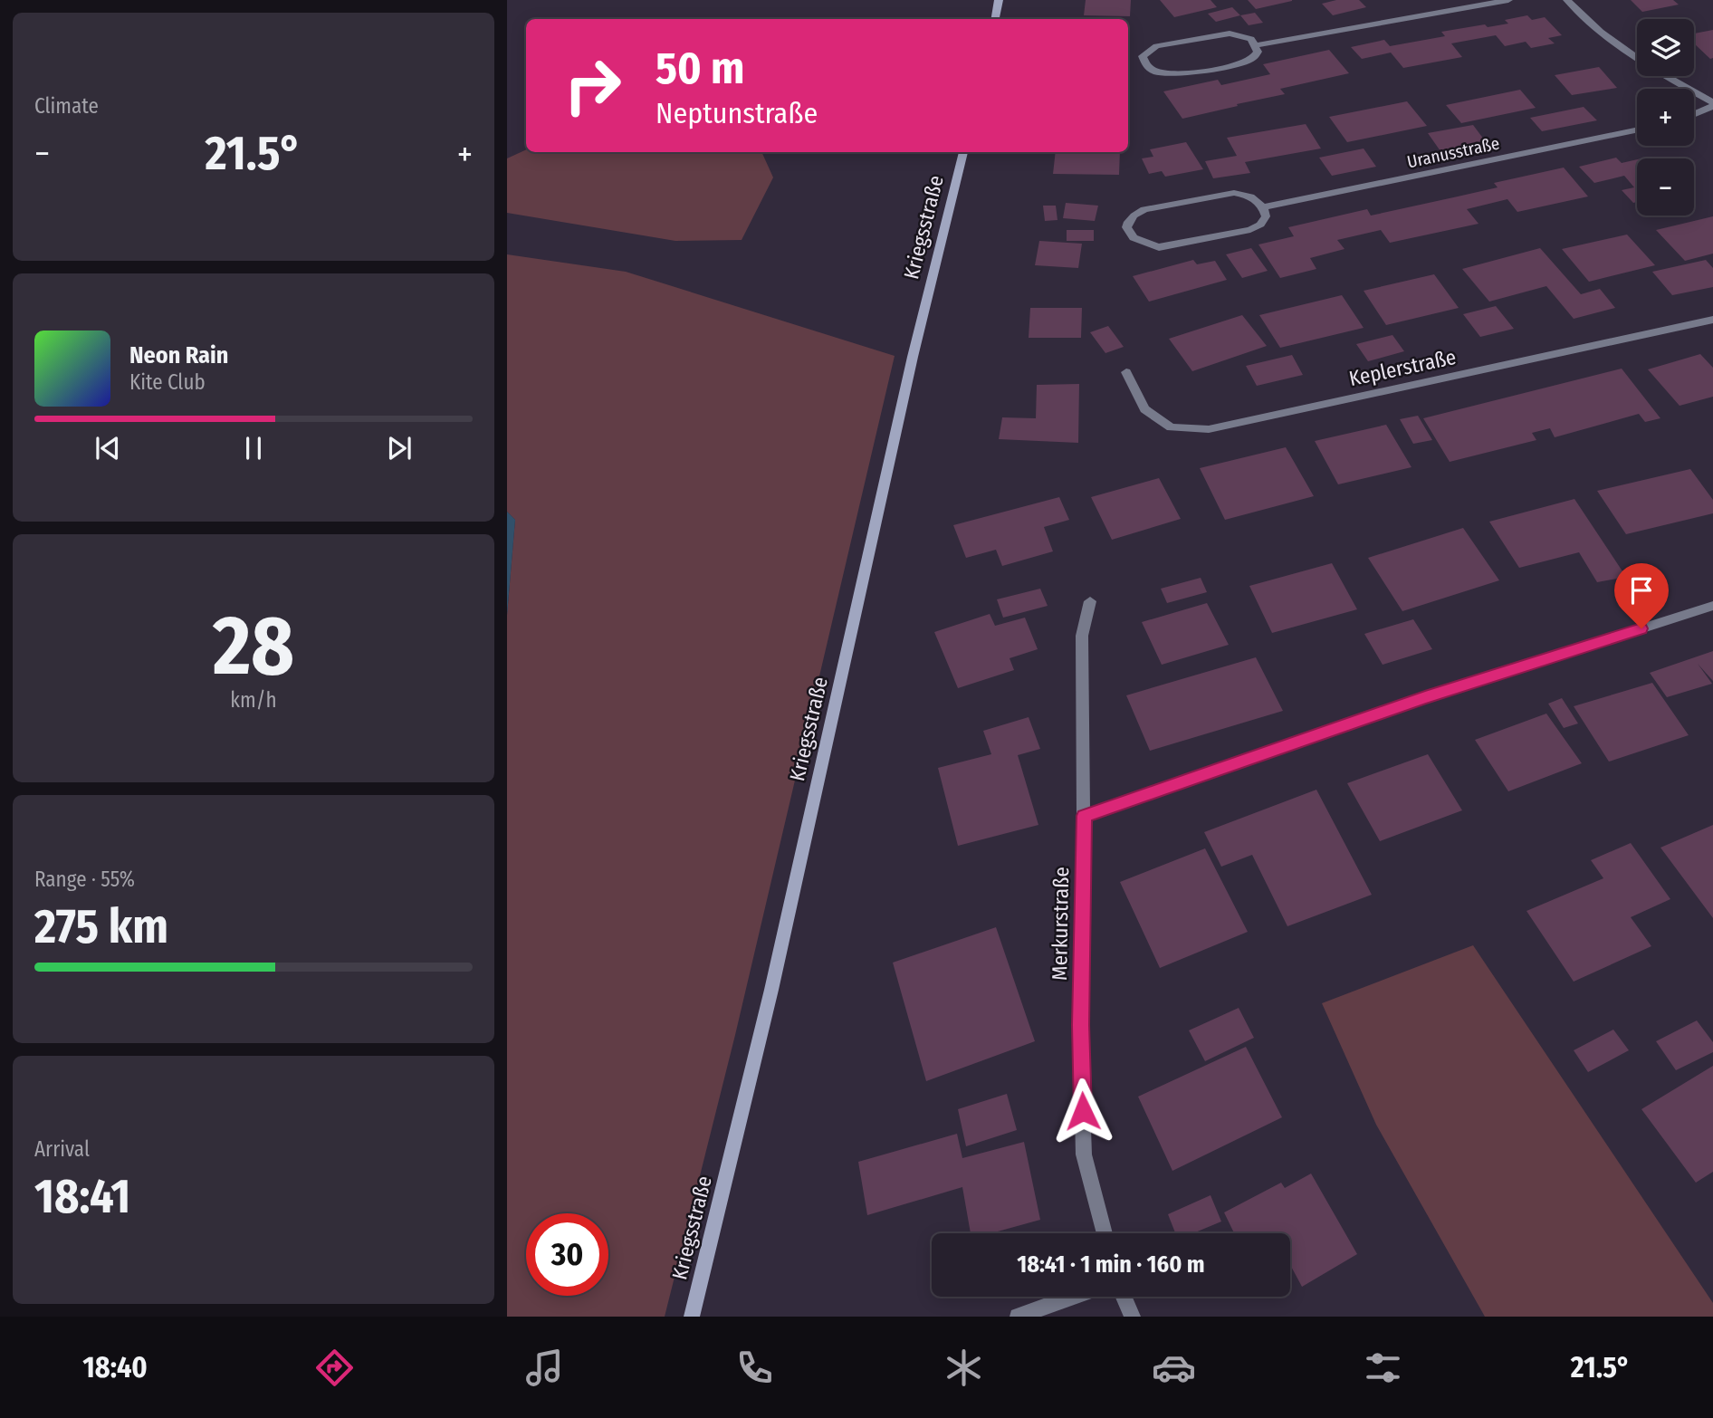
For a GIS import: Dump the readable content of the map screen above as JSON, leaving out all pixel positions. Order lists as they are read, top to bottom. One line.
{"streets":{"main road":["Kriegsstraße"],"street":["Uranusstraße","Keplerstraße","Merkurstraße"]},"page":{"tile":["Climate",["28","km/h"],["Range · 55%","275 km"],["Arrival","18:41"]],"map_buttons":["+","−"],"turn":["50 m","Neptunstraße"],"heat":["−","21.5°","+"],"song":["Neon Rain","Kite Club"],"limit":"30","trip":"18:41 · 1 min · 160 m","tabs":["18:40","21.5°"]}}
